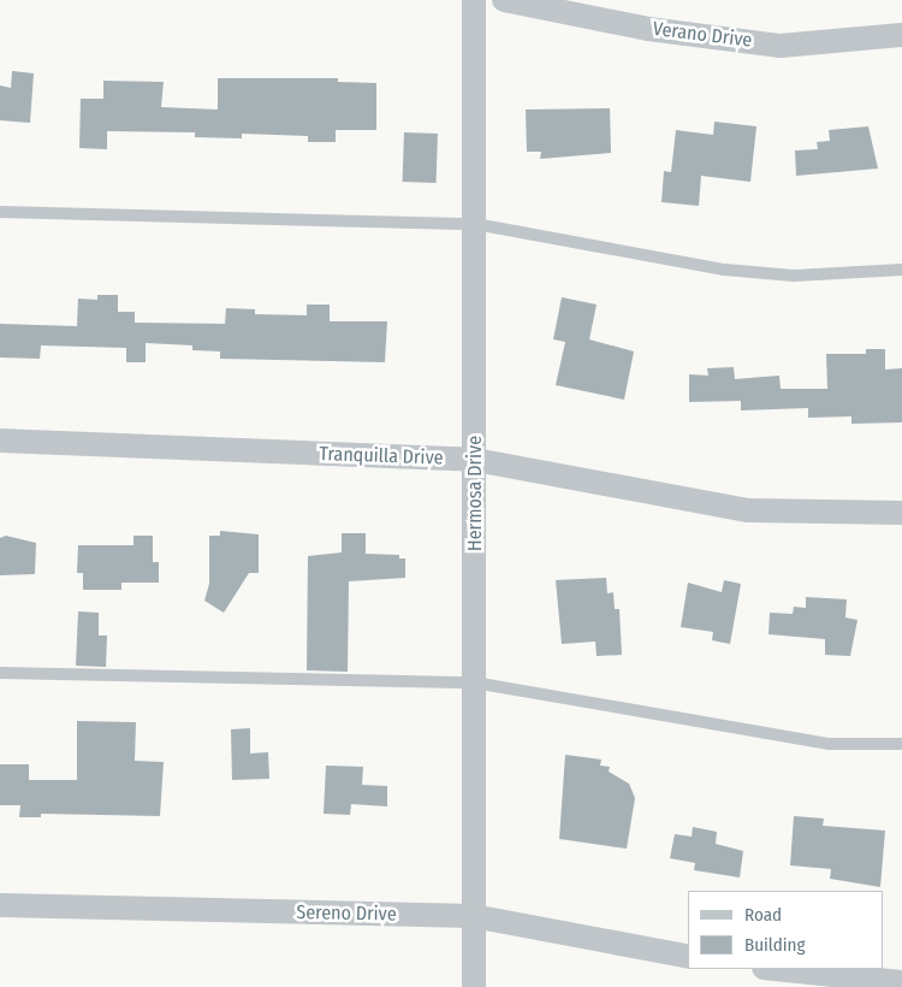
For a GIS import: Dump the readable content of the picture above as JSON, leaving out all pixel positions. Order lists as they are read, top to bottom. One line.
{"streets":{"street":["Verano Drive","Tranquilla Drive","Hermosa Drive","Sereno Drive"]},"crossings":[["Tranquilla Drive","Hermosa Drive"],["Hermosa Drive","Sereno Drive"]],"legend":["Road","Building"]}
